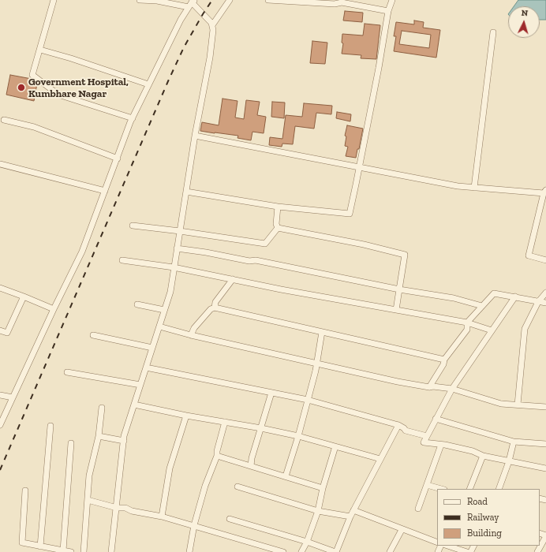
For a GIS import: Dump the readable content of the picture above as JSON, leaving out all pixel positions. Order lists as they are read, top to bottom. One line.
{"places":["Government Hospital, Kumbhare Nagar"],"legend":["Road","Railway","Building"],"north":"top"}
